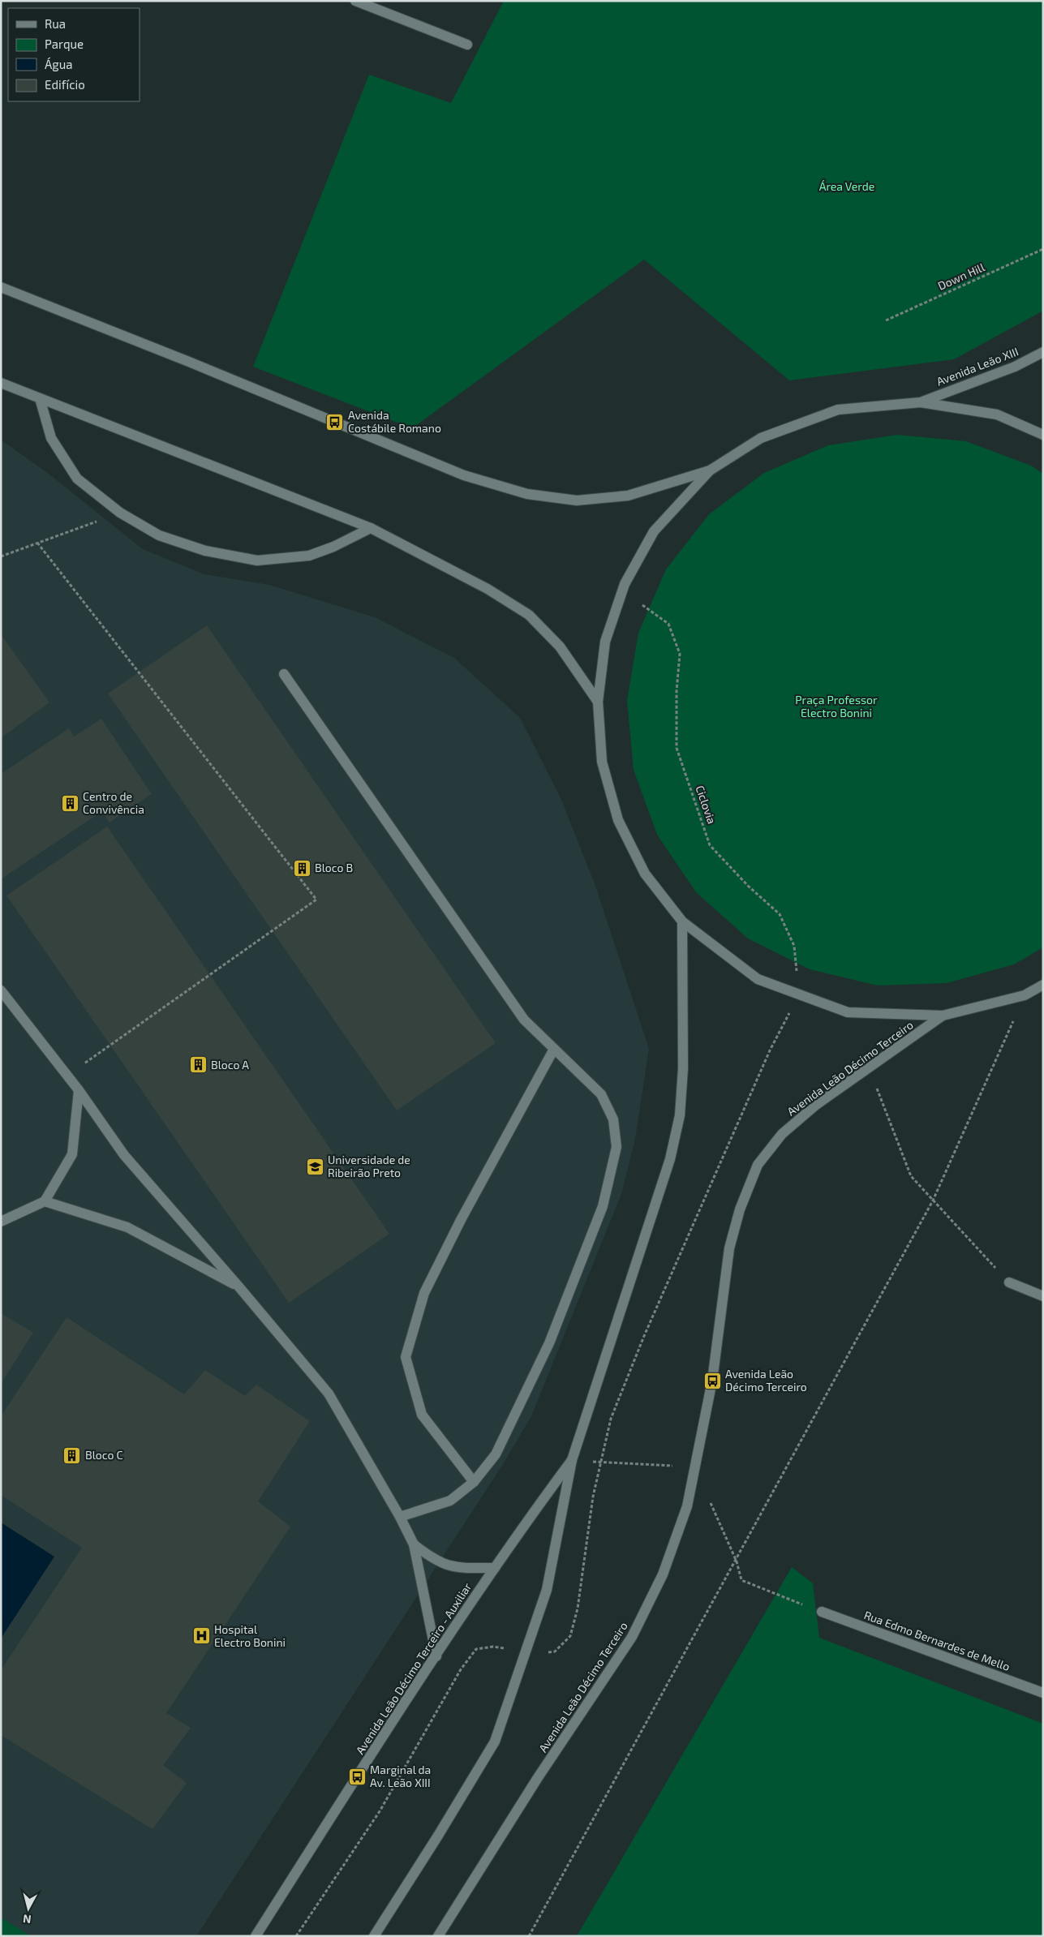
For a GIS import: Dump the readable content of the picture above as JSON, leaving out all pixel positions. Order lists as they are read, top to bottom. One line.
{"streets":{"main road":["Avenida Leão XIII","Avenida Leão Décimo Terceiro","Rua Edmo Bernardes de Mello","Avenida Leão Décimo Terceiro - Auxiliar"],"path":["Down Hill","Ciclovia"]},"parks":["Área Verde","Praça Professor Electro Bonini"],"places":{"bus stop":["Avenida Costábile Romano","Avenida Leão Décimo Terceiro","Marginal da Av. Leão XIII"],"building":["Centro de Convivência","Bloco B","Bloco A","Bloco C"],"school or university":["Universidade de Ribeirão Preto"],"hospital":["Hospital Electro Bonini"]},"legend":["Rua","Parque","Água","Edifício"],"north":"bottom"}
